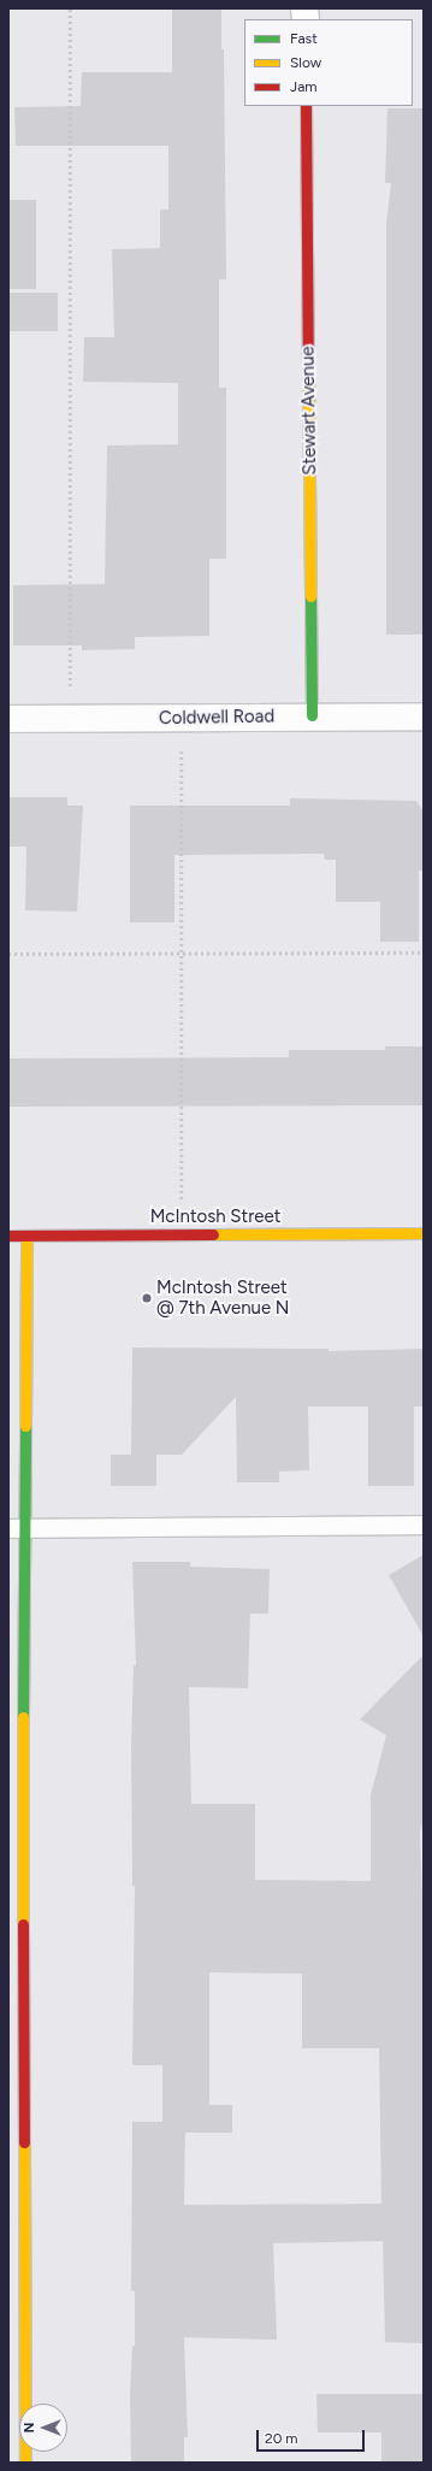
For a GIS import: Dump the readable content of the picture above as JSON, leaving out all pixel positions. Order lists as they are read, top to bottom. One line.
{"streets":{"street":["Stewart Avenue","Coldwell Road","McIntosh Street"]},"crossings":[["Stewart Avenue","Coldwell Road"]],"places":["McIntosh Street @ 7th Avenue N"],"legend":["Fast","Slow","Jam"],"scale_bar":"20 m","north":"left"}
